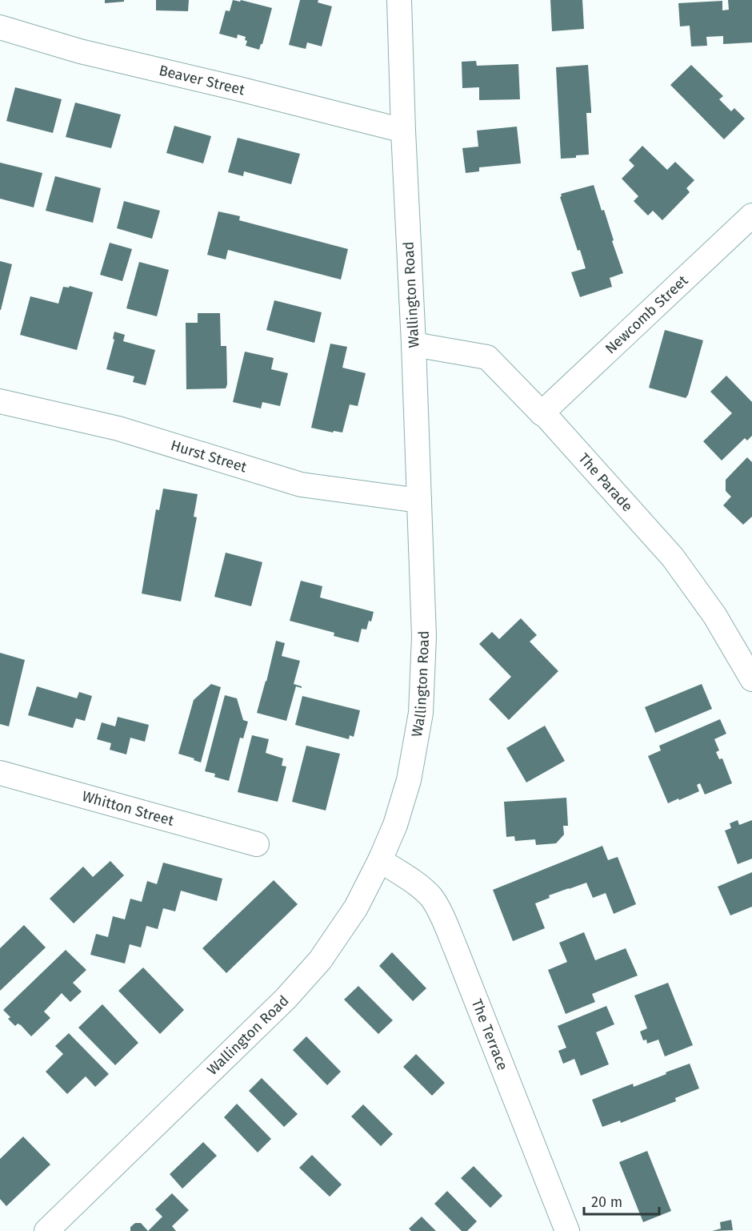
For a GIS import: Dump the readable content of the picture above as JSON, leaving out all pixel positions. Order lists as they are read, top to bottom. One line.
{"streets":{"street":["Beaver Street","Wallington Road","Newcomb Street","Hurst Street","The Parade","Whitton Street","The Terrace"]},"crossings":[["Beaver Street","Wallington Road"],["Wallington Road","Hurst Street"],["Wallington Road","The Parade"],["Wallington Road","The Terrace"],["Newcomb Street","The Parade"]],"scale_bar":"20 m"}
